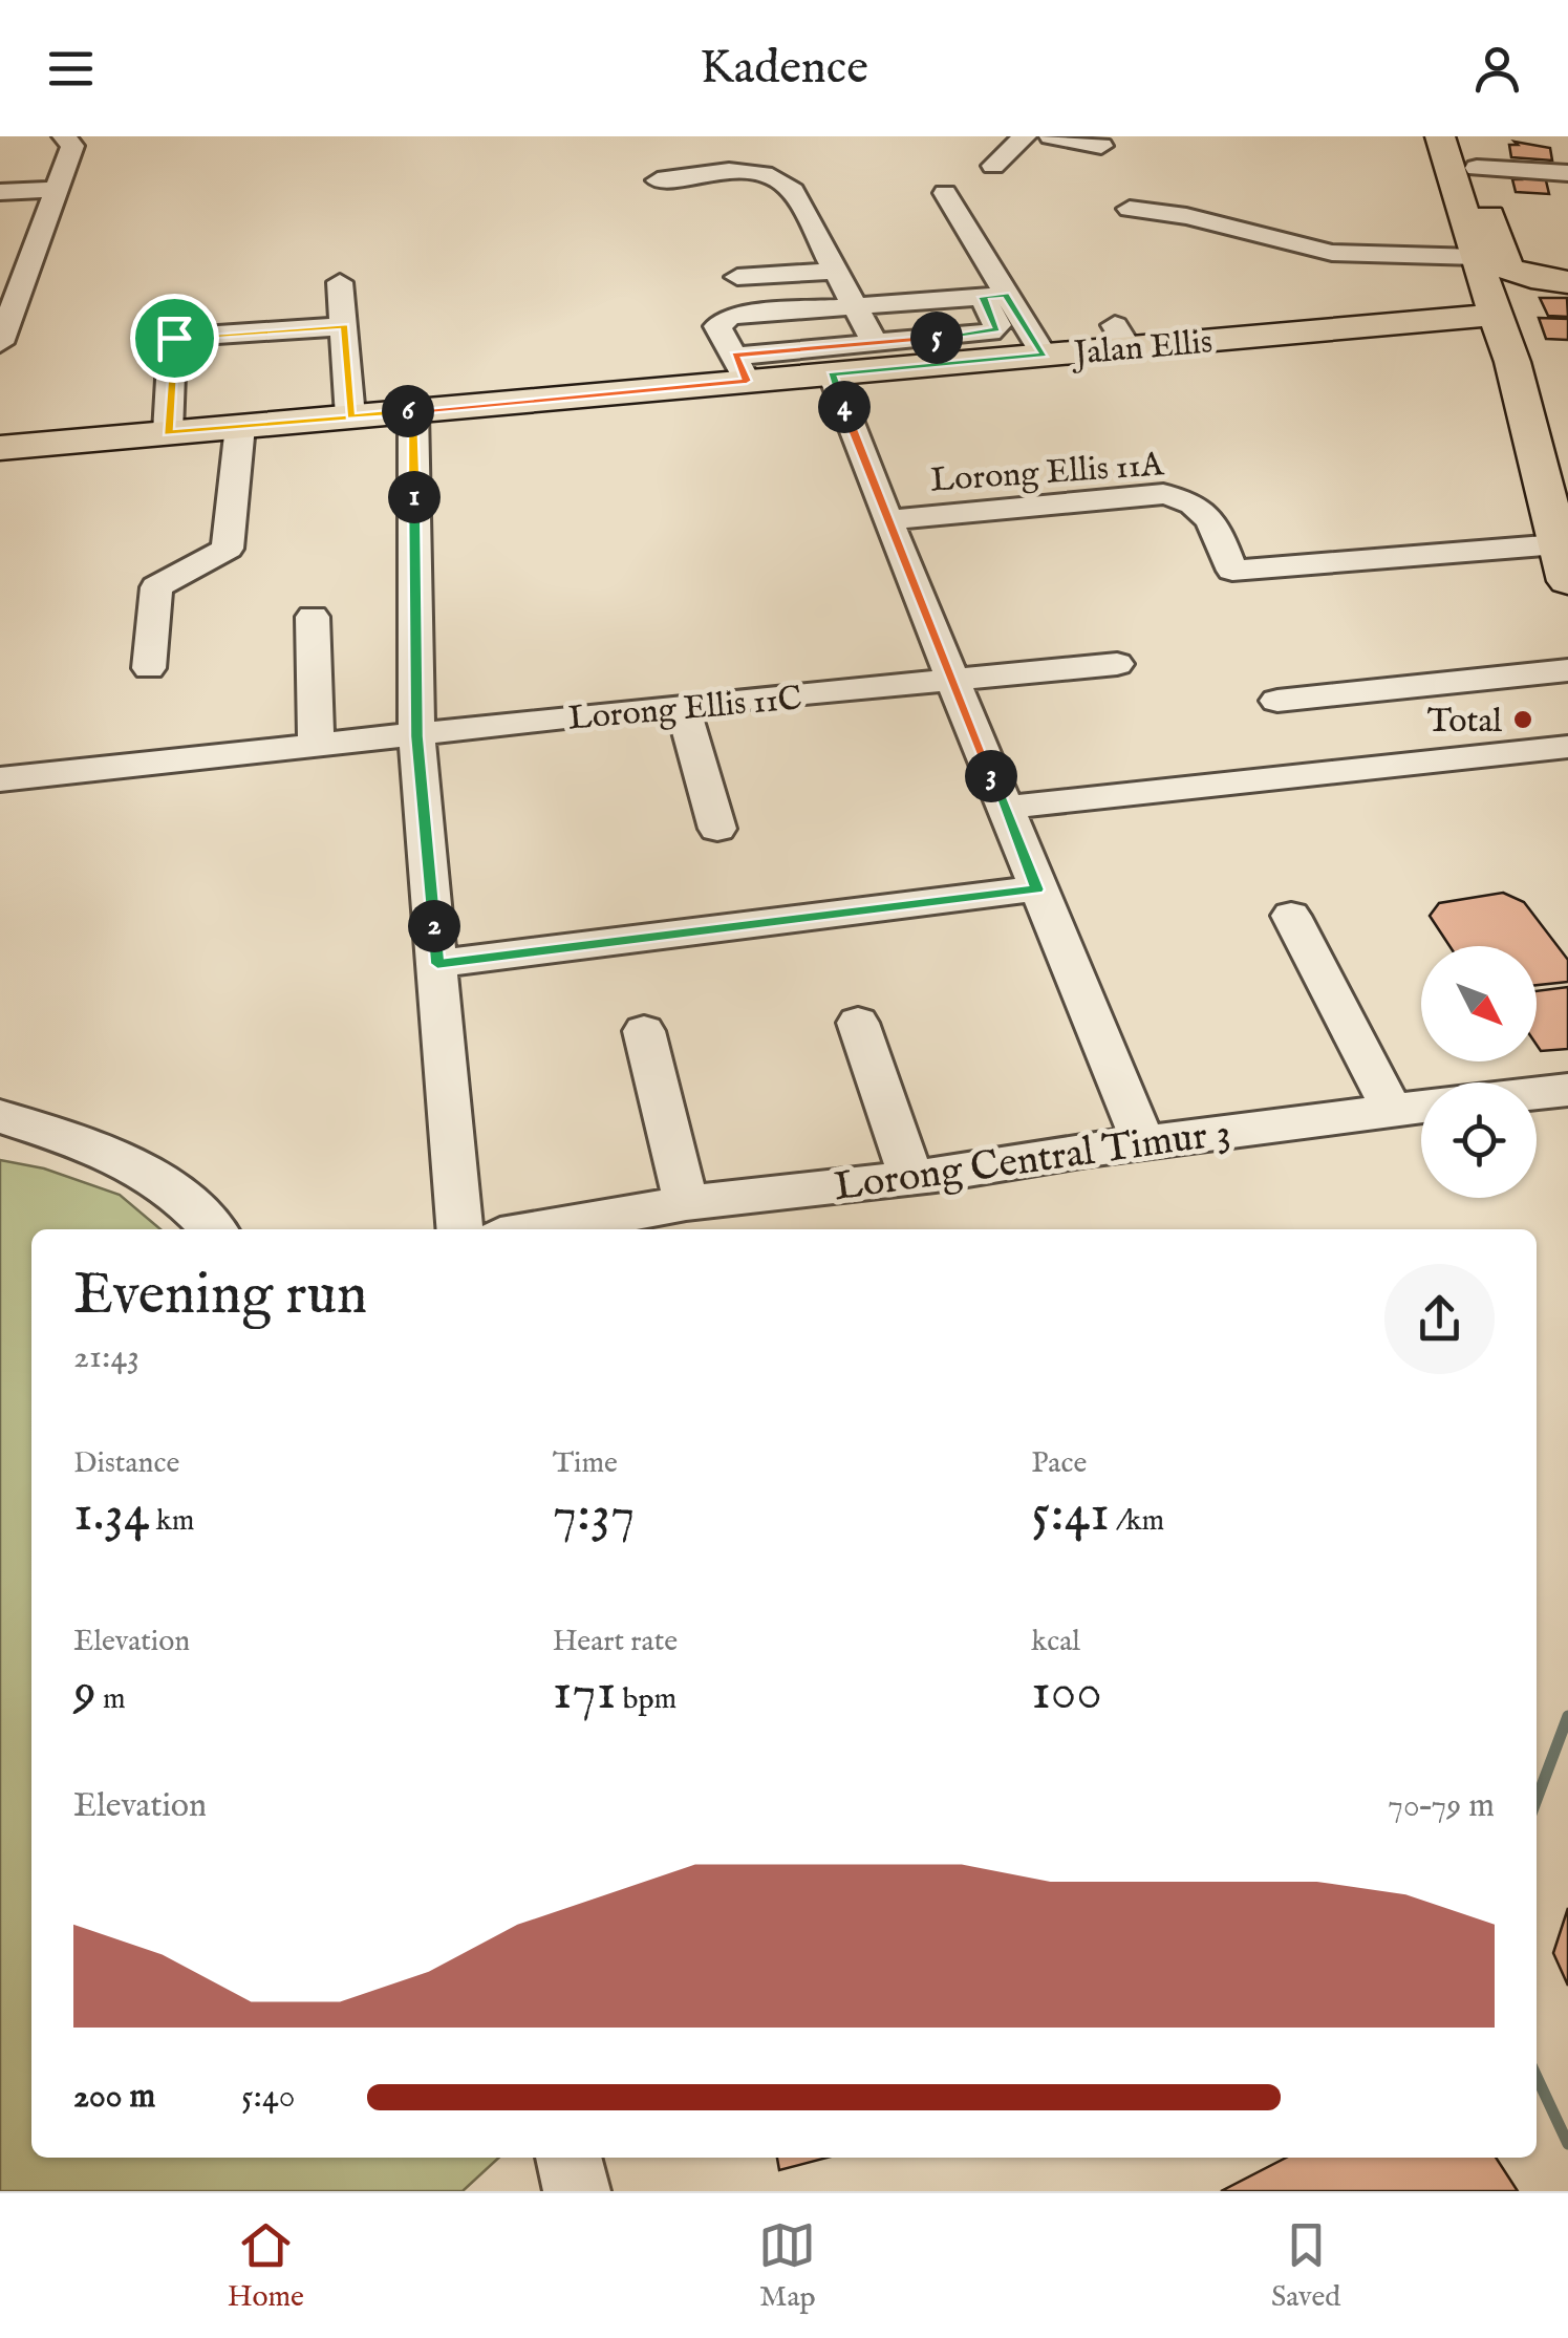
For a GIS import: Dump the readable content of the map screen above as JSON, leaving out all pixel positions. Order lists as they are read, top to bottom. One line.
{"streets":{"main road":["Jalan Ellis"],"street":["Lorong Ellis 11A","Lorong Ellis 11C","Lorong Central Timur 3"]},"places":["Total"],"north":"bottom right","page":{"header":"Kadence","pins":["5","4","6","1","3","2"],"heading":["Evening run","21:43"],"stats":[["Distance","1.34 km"],["Time","7:37"],["Pace","5:41 /km"],["Elevation","9 m"],["Heart rate","171 bpm"],["kcal","100"]],"chart":["Elevation","70–79 m"],"list":[{"name":"200 m","note":"5:40"}],"tabs":["Home","Map","Saved"]}}
